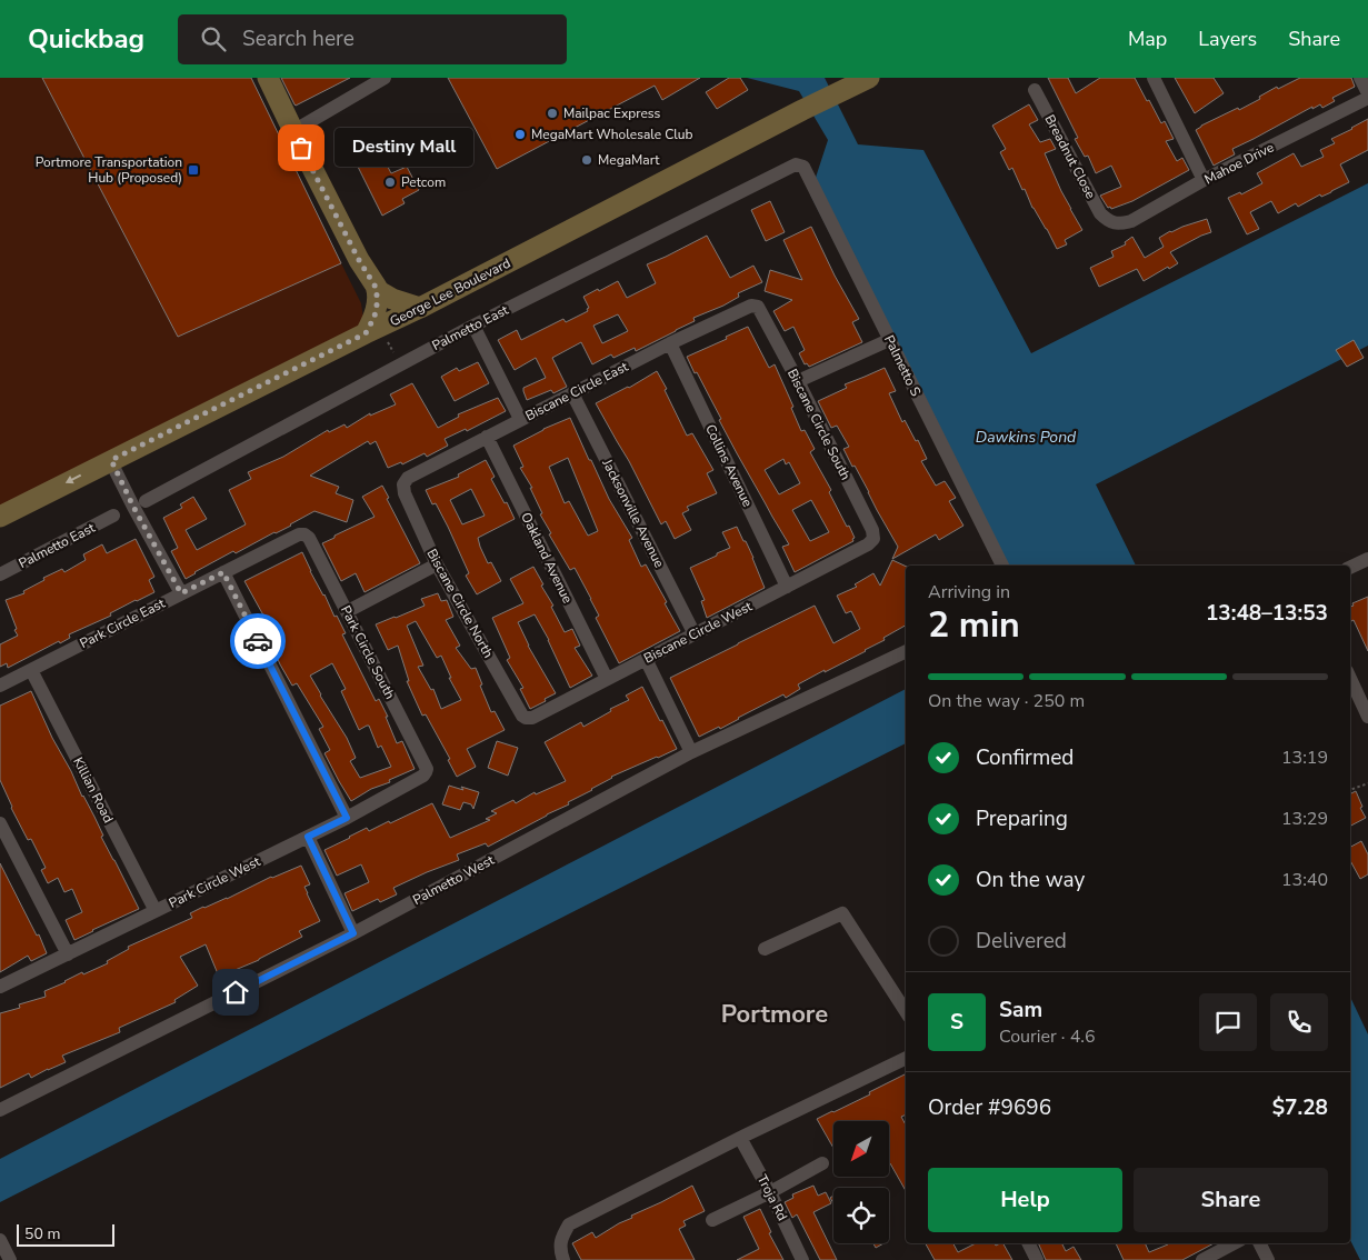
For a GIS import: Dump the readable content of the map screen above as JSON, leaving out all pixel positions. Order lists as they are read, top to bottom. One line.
{"streets":{"main road":["George Lee Boulevard"],"street":["Breadnut Close","Mahoe Drive","Palmetto East","Palmetto S","Biscane Circle East","Biscane Circle South","Collins Avenue","Jacksonville Avenue","Oakland Avenue","Biscane Circle North","Park Circle East","Biscane Circle West","Park Circle South","Killian Road","Palmetto West","Park Circle West","Troja Rd"]},"crossings":[["Breadnut Close","Mahoe Drive"],["Palmetto East","Palmetto S"],["Biscane Circle East","Biscane Circle South"],["Biscane Circle East","Collins Avenue"],["Biscane Circle East","Jacksonville Avenue"],["Biscane Circle East","Oakland Avenue"],["Biscane Circle East","Biscane Circle North"],["Biscane Circle South","Biscane Circle West"],["Collins Avenue","Biscane Circle West"],["Jacksonville Avenue","Biscane Circle West"],["Oakland Avenue","Biscane Circle West"],["Biscane Circle North","Biscane Circle West"],["Park Circle East","Park Circle South"],["Park Circle East","Killian Road"],["Park Circle South","Park Circle West"],["Killian Road","Park Circle West"]],"districts":["Portmore"],"water":["Dawkins Pond"],"places":{"other":["Mailpac Express","MegaMart Wholesale Club","Destiny Mall","MegaMart","Petcom"],"transit":["Portmore Transportation Hub (Proposed)"]},"scale_bar":"50 m","north":"bottom left","page":{"header":"Quickbag","search":"Search here","nav":["Map","Layers","Share"],"bubble":"Destiny Mall","heading":["2 min","Arriving in","13:48–13:53"],"panel":["Sam","Courier · 4.6","Order #9696","$7.28"],"bar":"On the way · 250 m","list":[["Confirmed","13:19"],["Preparing","13:29"],["On the way","13:40"],"Delivered"],"round":"S","buttons":["Help","Share"],"scale":"50 m"}}
